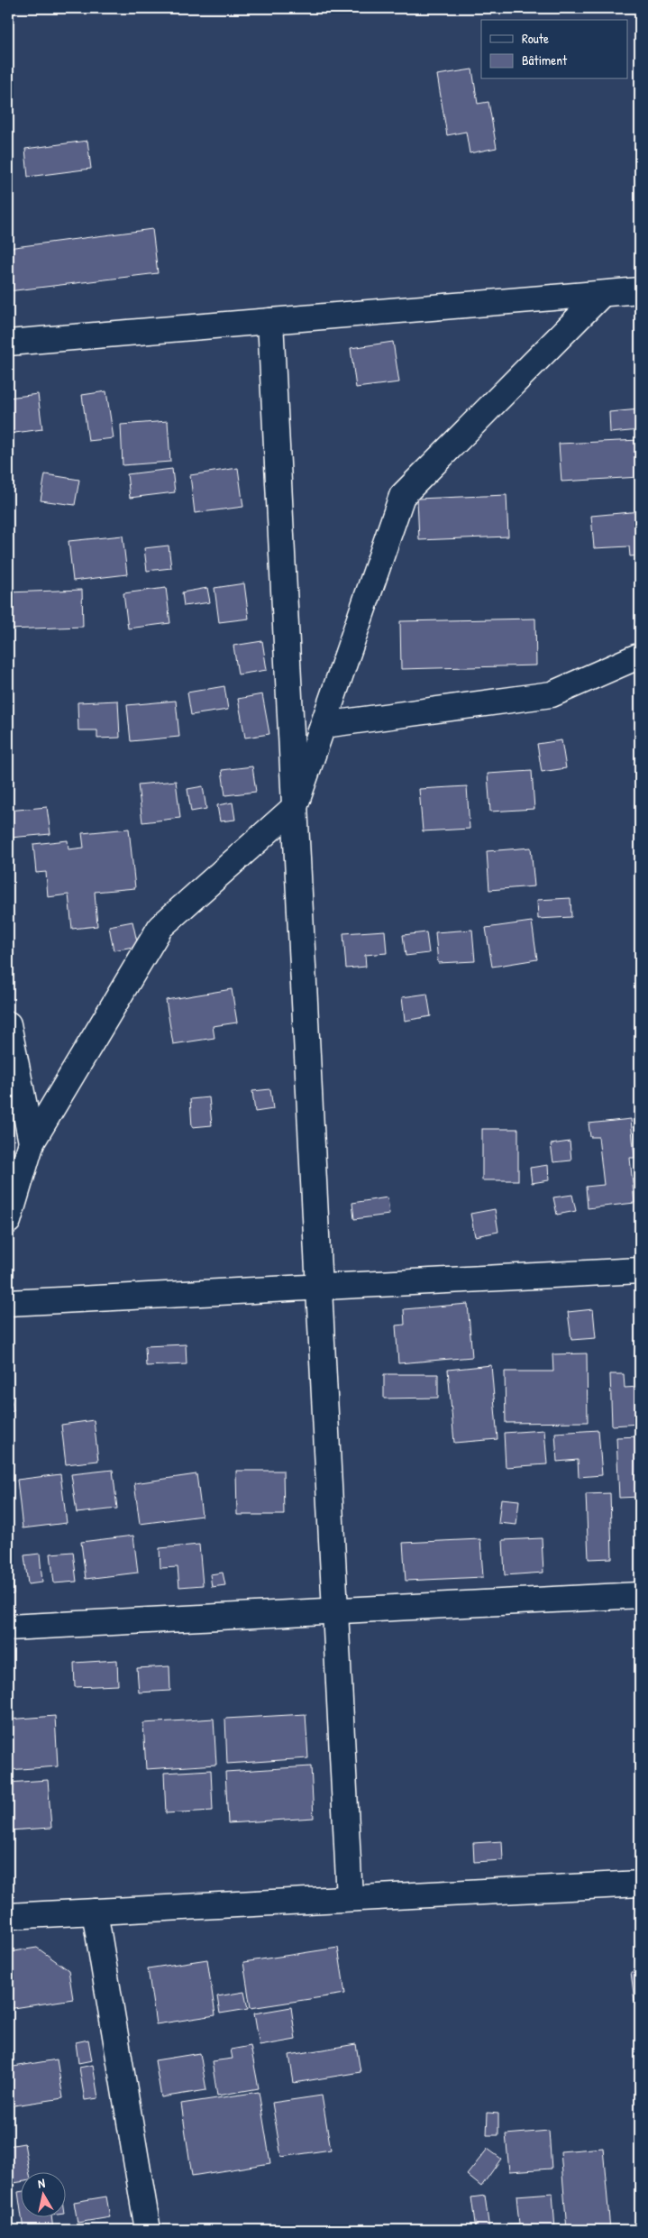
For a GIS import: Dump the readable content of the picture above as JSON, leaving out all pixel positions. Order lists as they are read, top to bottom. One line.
{"legend":["Route","Bâtiment"],"north":"top"}
